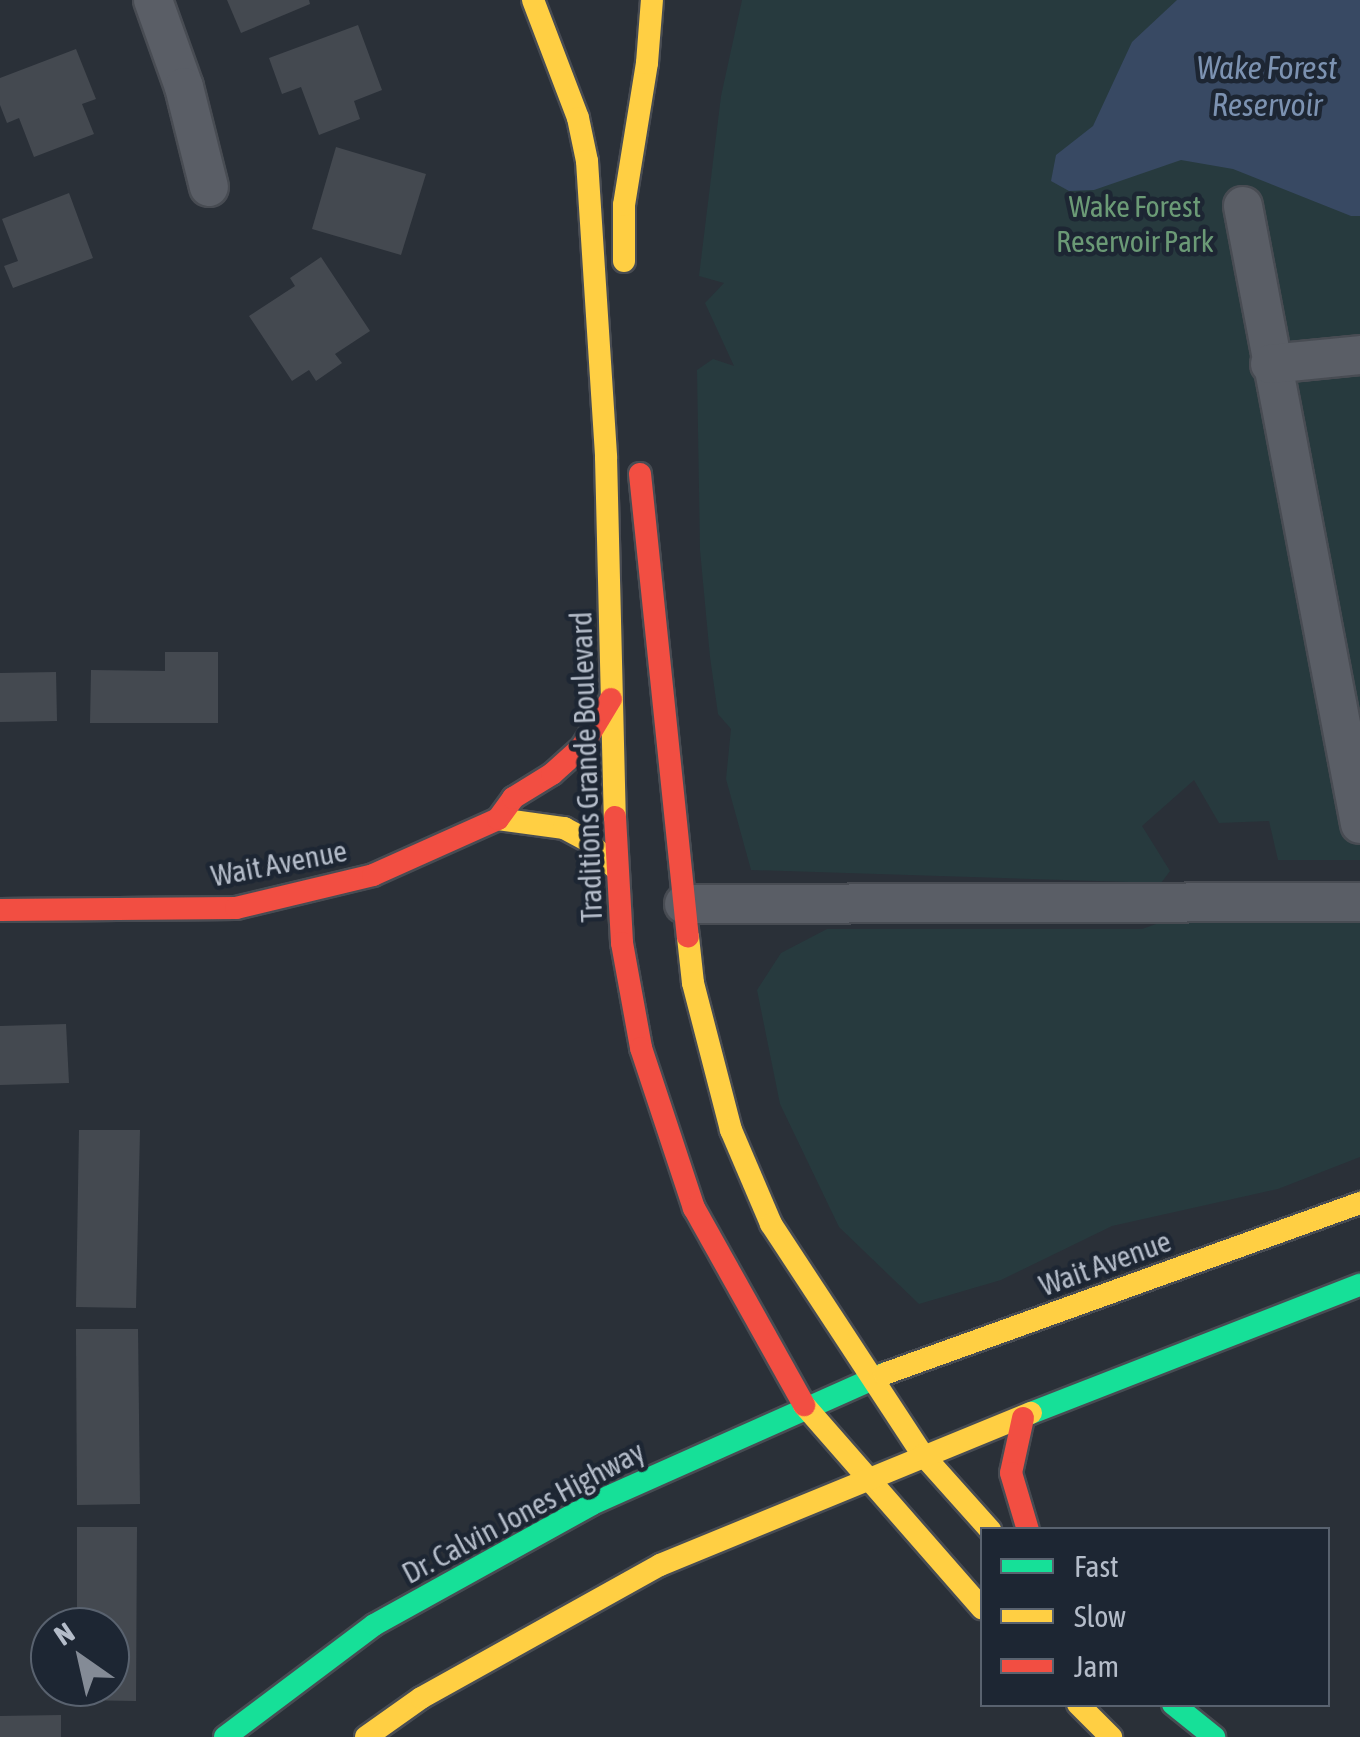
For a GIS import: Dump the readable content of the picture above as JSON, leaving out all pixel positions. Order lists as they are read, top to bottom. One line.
{"streets":{"main road":["Traditions Grande Boulevard","Wait Avenue","Dr. Calvin Jones Highway"]},"crossings":[["Traditions Grande Boulevard","Dr. Calvin Jones Highway"],["Wait Avenue","Dr. Calvin Jones Highway"]],"water":["Wake Forest Reservoir"],"parks":["Wake Forest Reservoir Park"],"legend":["Fast","Slow","Jam"],"north":"top left"}
